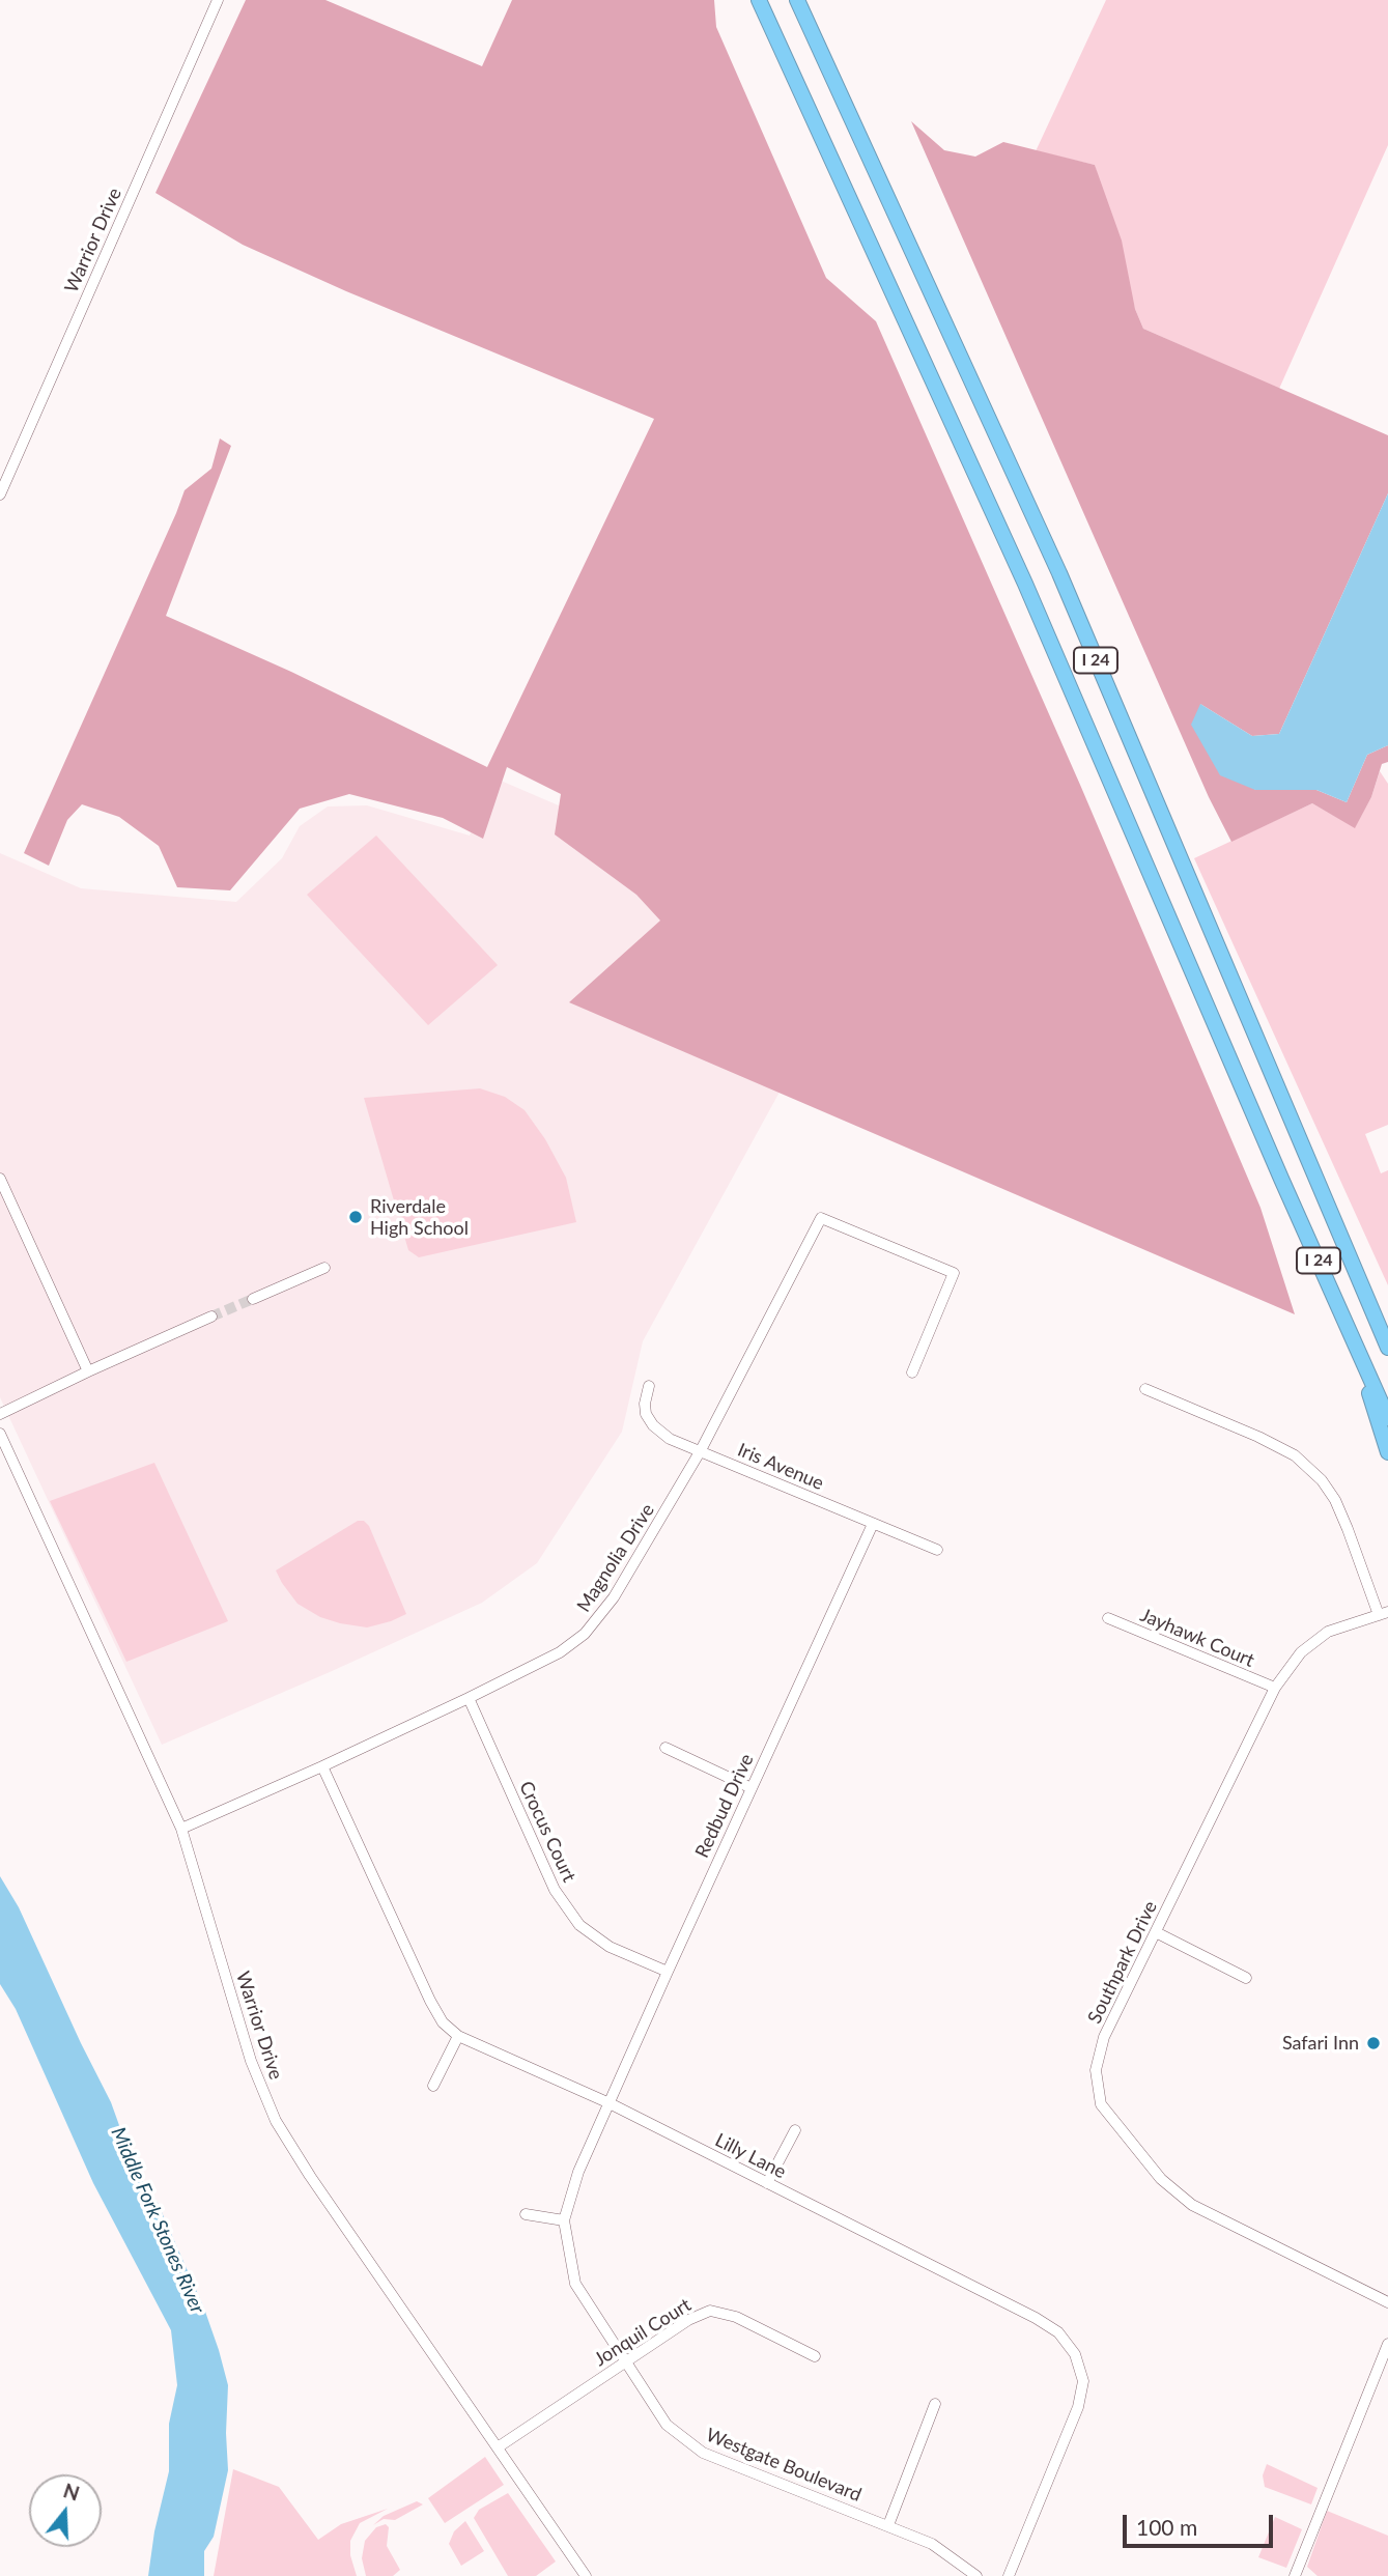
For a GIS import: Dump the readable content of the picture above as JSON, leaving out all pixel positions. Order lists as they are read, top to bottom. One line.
{"streets":{"highway":["I 24"],"street":["Warrior Drive","Iris Avenue","Magnolia Drive","Jayhawk Court","Redbud Drive","Crocus Court","Southpark Drive","Lilly Lane","Jonquil Court","Westgate Boulevard"]},"crossings":[["Warrior Drive","Magnolia Drive"],["Warrior Drive","Jonquil Court"],["Iris Avenue","Magnolia Drive"],["Iris Avenue","Redbud Drive"],["Magnolia Drive","Crocus Court"],["Magnolia Drive","Lilly Lane"],["Jayhawk Court","Southpark Drive"],["Redbud Drive","Crocus Court"],["Redbud Drive","Lilly Lane"],["Redbud Drive","Westgate Boulevard"],["Lilly Lane","Westgate Boulevard"],["Jonquil Court","Westgate Boulevard"]],"water":["Middle Fork Stones River"],"places":["Riverdale High School","Safari Inn"],"scale_bar":"100 m","north":"top"}
